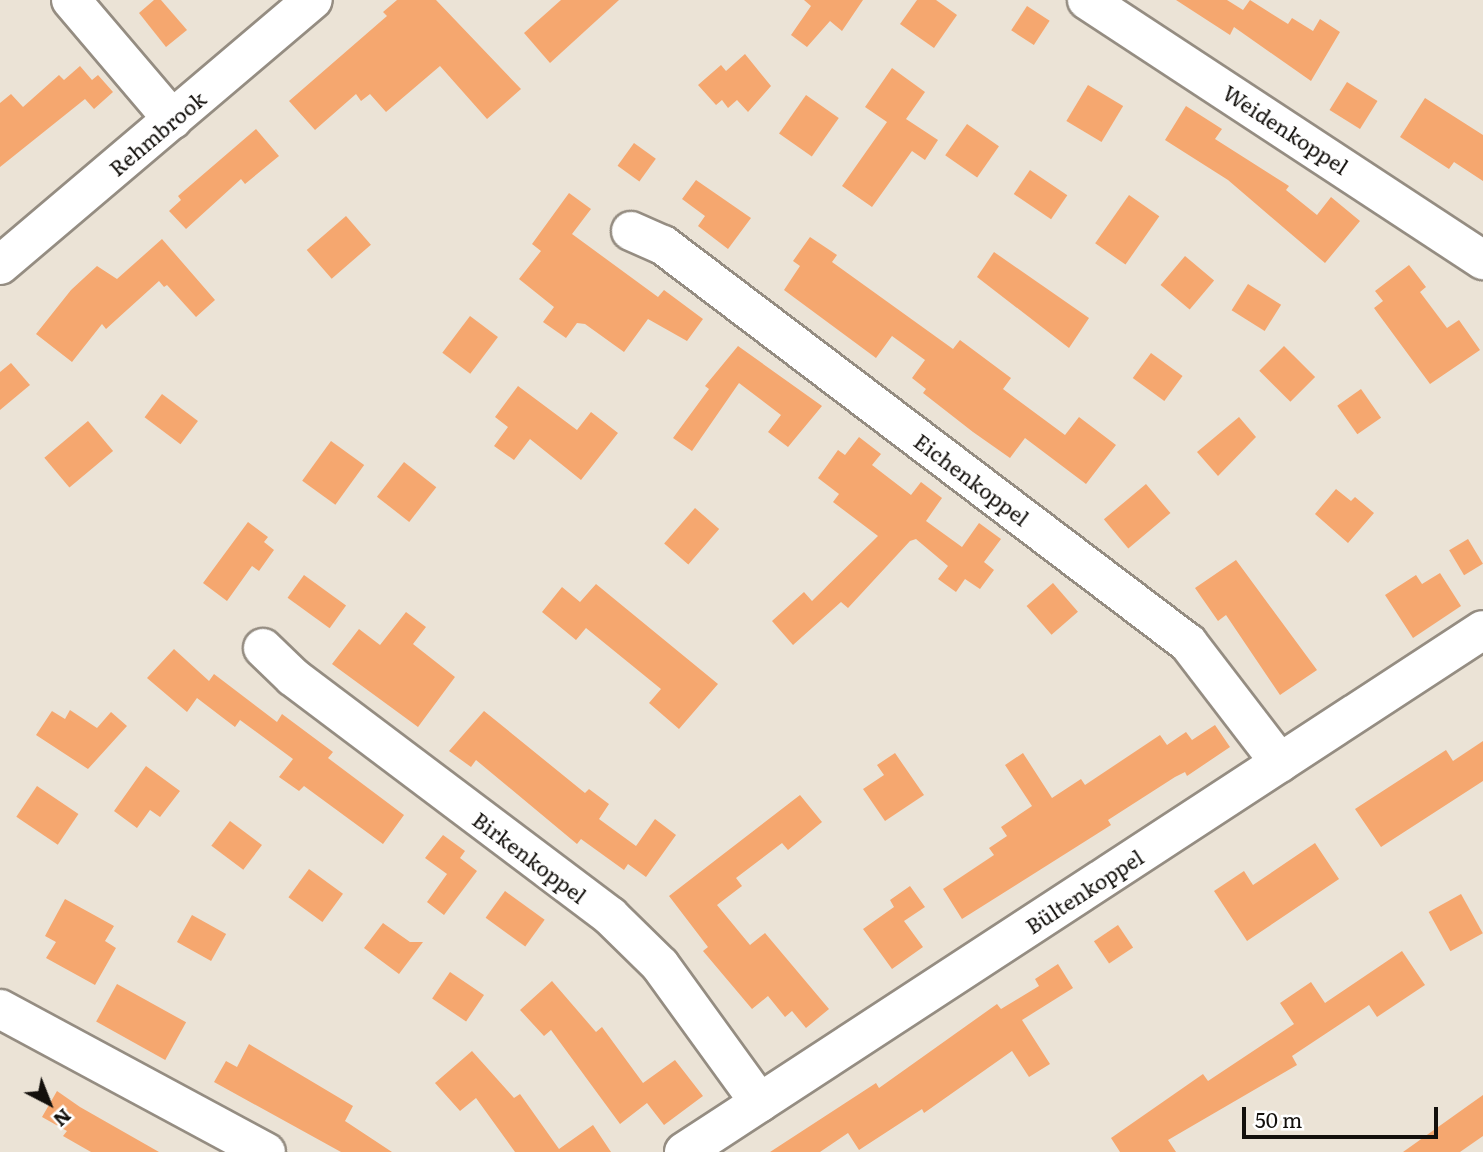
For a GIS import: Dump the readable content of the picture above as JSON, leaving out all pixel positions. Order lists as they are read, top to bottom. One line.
{"streets":{"street":["Weidenkoppel","Rehmbrook","Eichenkoppel","Birkenkoppel","Bültenkoppel"]},"crossings":[["Eichenkoppel","Bültenkoppel"],["Birkenkoppel","Bültenkoppel"]],"scale_bar":"50 m","north":"bottom right"}
